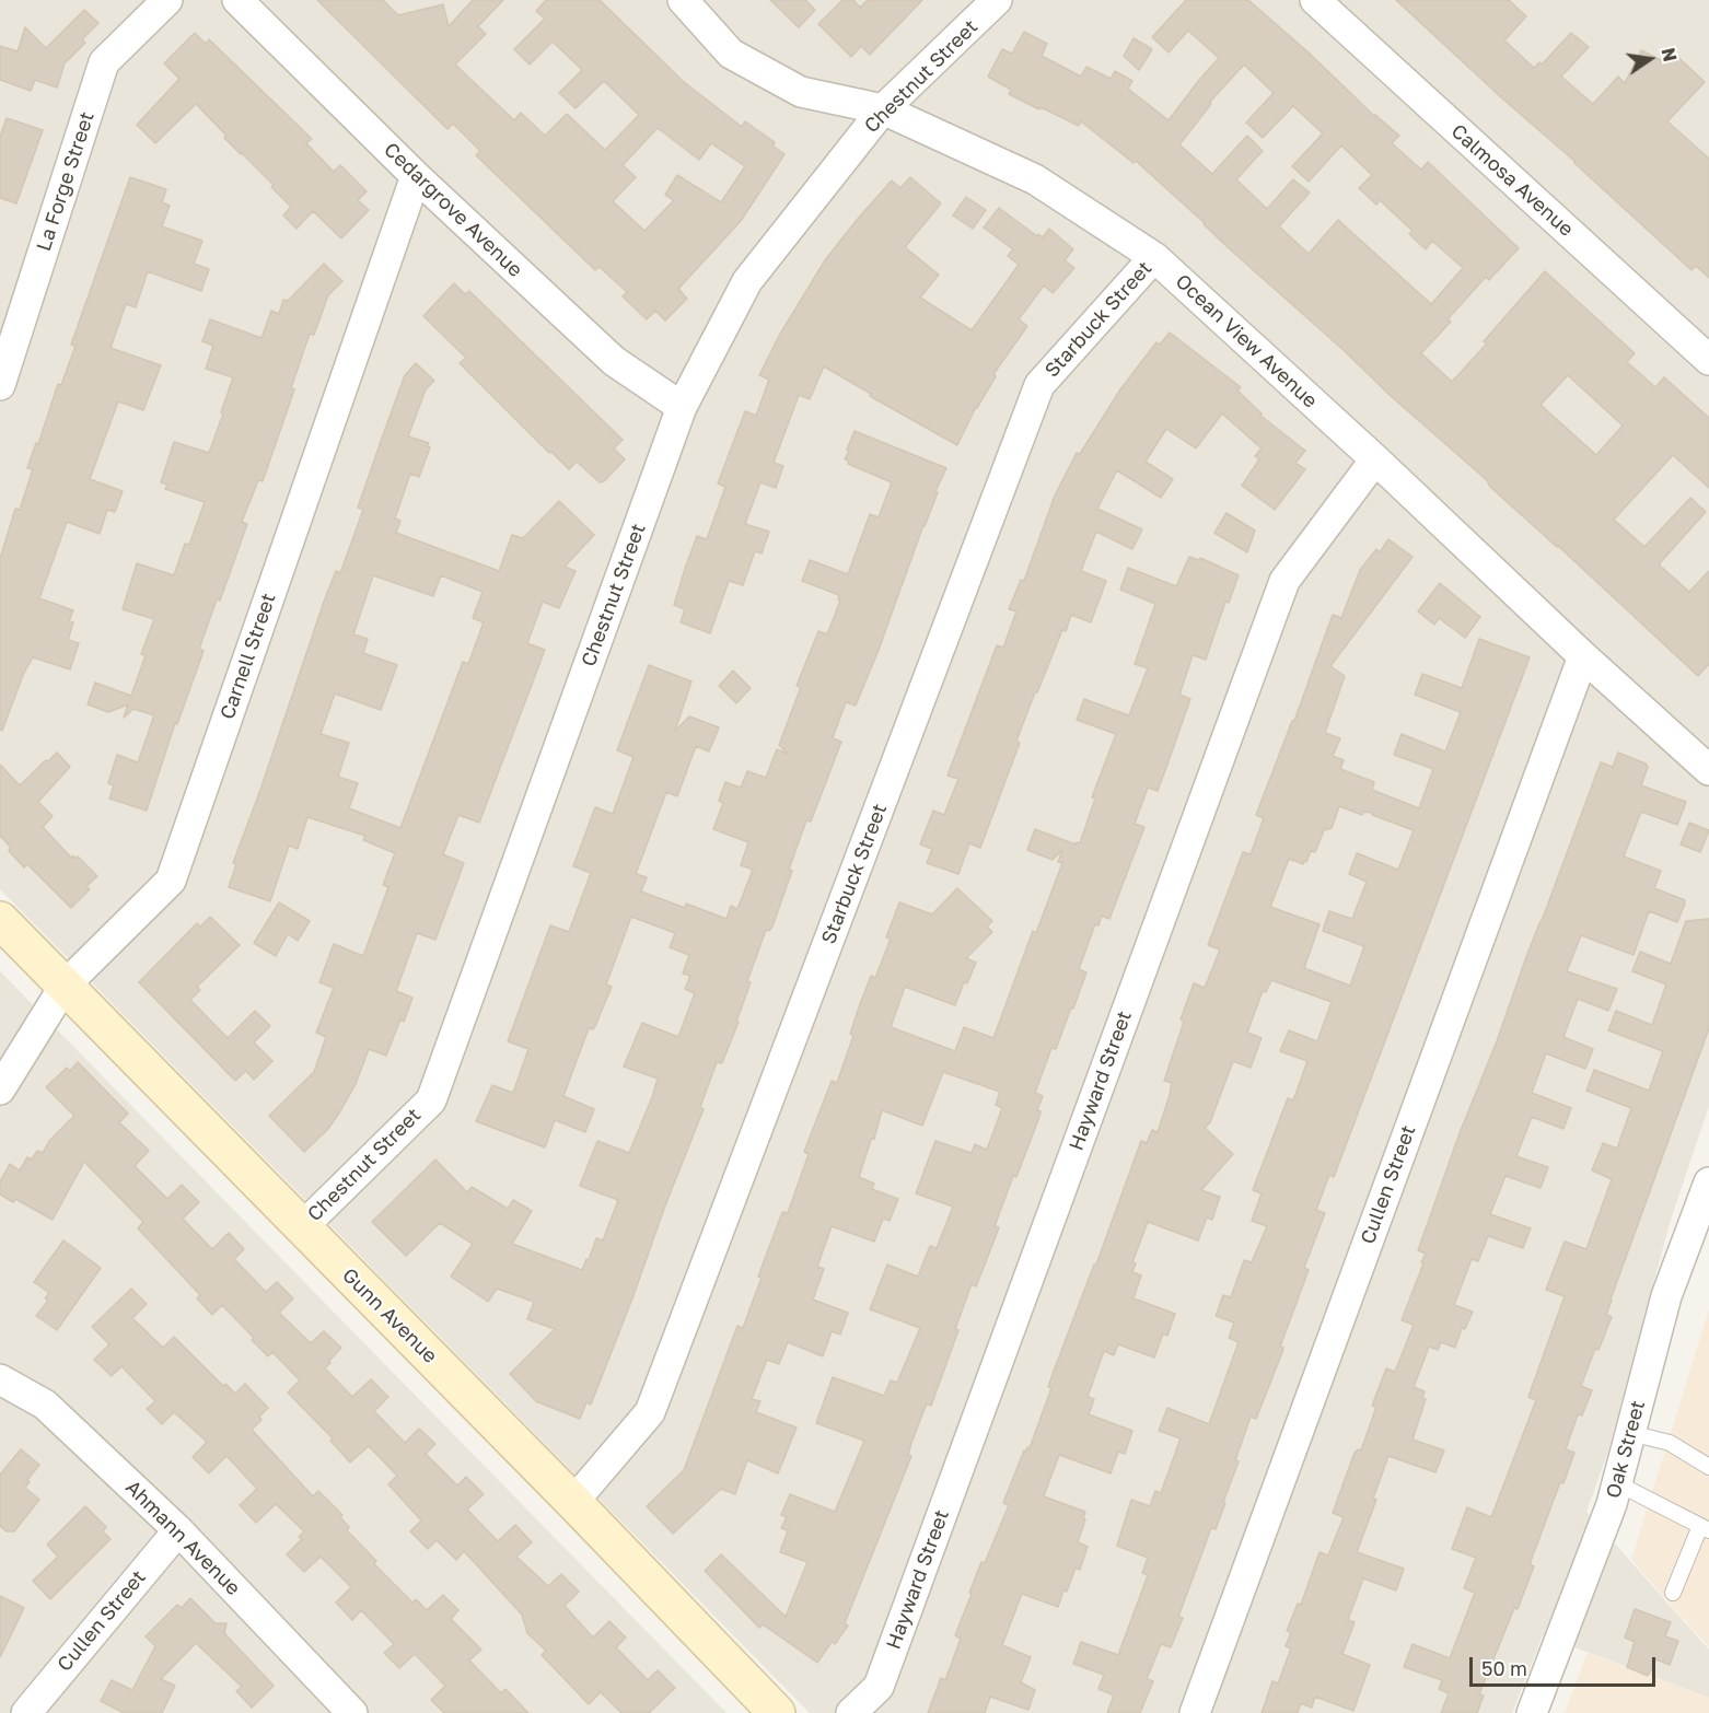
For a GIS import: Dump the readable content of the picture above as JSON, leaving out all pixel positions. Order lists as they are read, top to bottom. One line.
{"streets":{"street":["Chestnut Street","Calmosa Avenue","La Forge Street","Cedargrove Avenue","Starbuck Street","Ocean View Avenue","Carnell Street","Hayward Street","Cullen Street","Gunn Avenue","Oak Street","Ahmann Avenue"]},"crossings":[["Chestnut Street","Cedargrove Avenue"],["Chestnut Street","Ocean View Avenue"],["Chestnut Street","Gunn Avenue"],["Cedargrove Avenue","Carnell Street"],["Starbuck Street","Ocean View Avenue"],["Starbuck Street","Gunn Avenue"],["Ocean View Avenue","Hayward Street"],["Ocean View Avenue","Cullen Street"],["Carnell Street","Gunn Avenue"],["Cullen Street","Ahmann Avenue"]],"scale_bar":"50 m","north":"right"}
